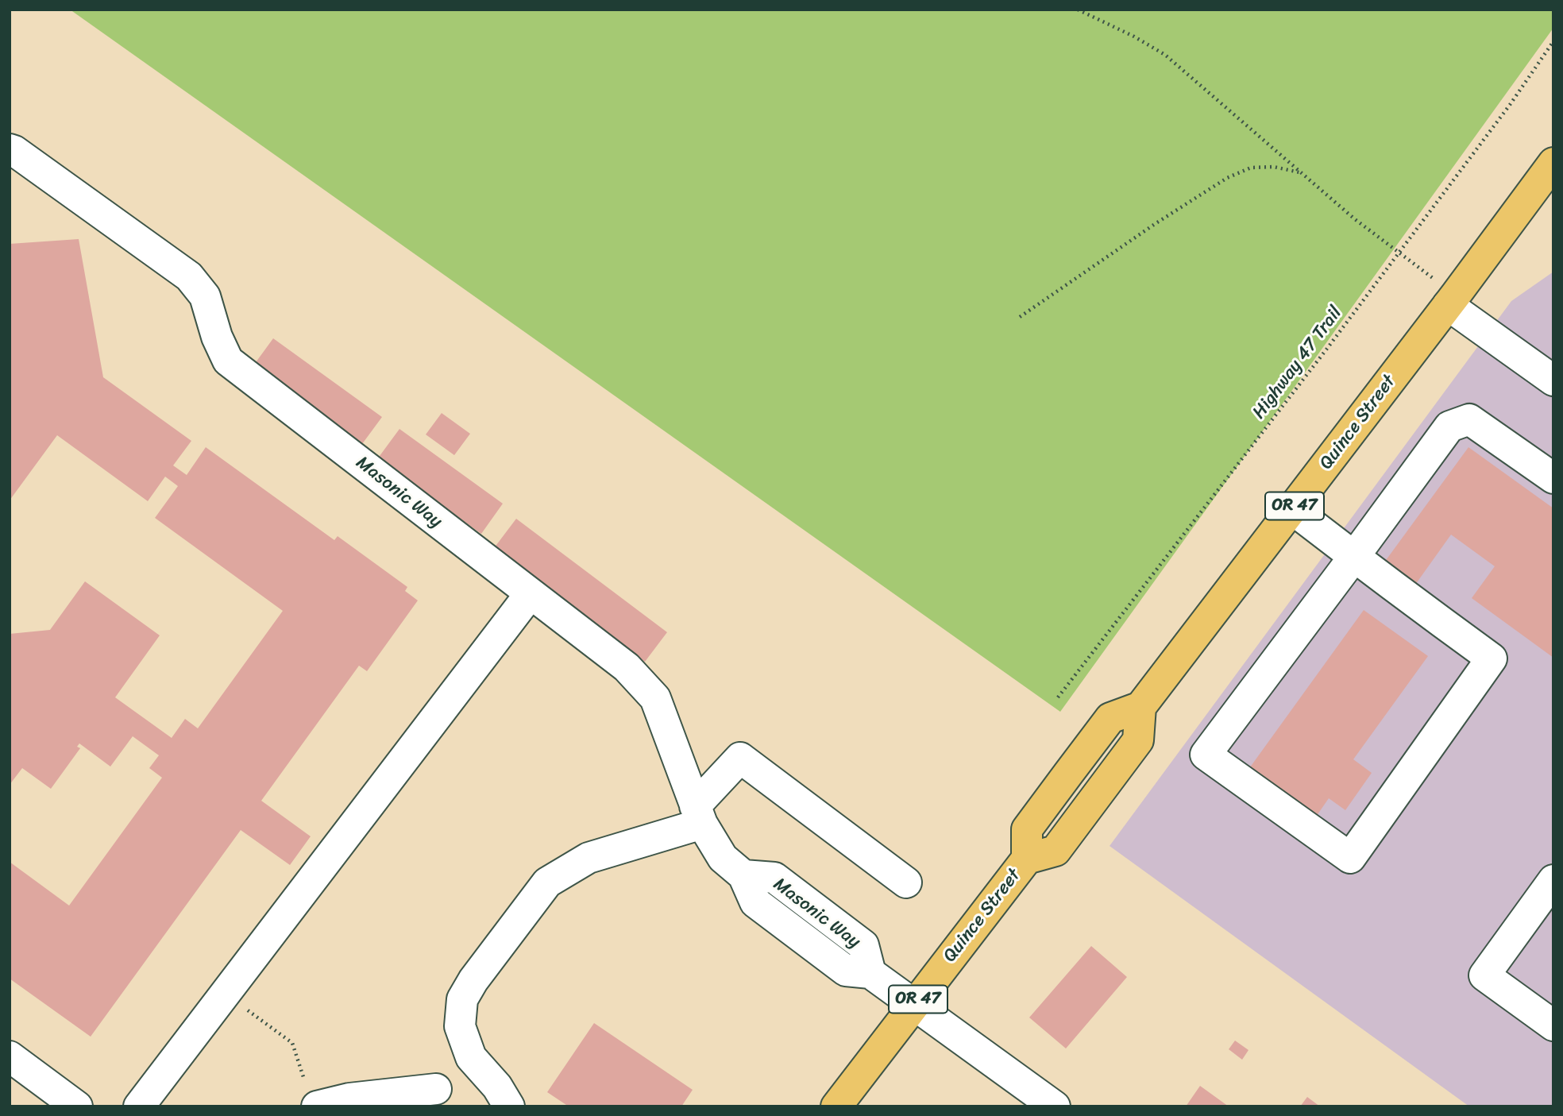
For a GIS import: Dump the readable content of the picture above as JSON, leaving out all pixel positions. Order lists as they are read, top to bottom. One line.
{"streets":{"highway":["Quince Street","OR 47"],"street":["Masonic Way"],"path":["Highway 47 Trail"]},"crossings":[["Quince Street","Masonic Way"]]}
